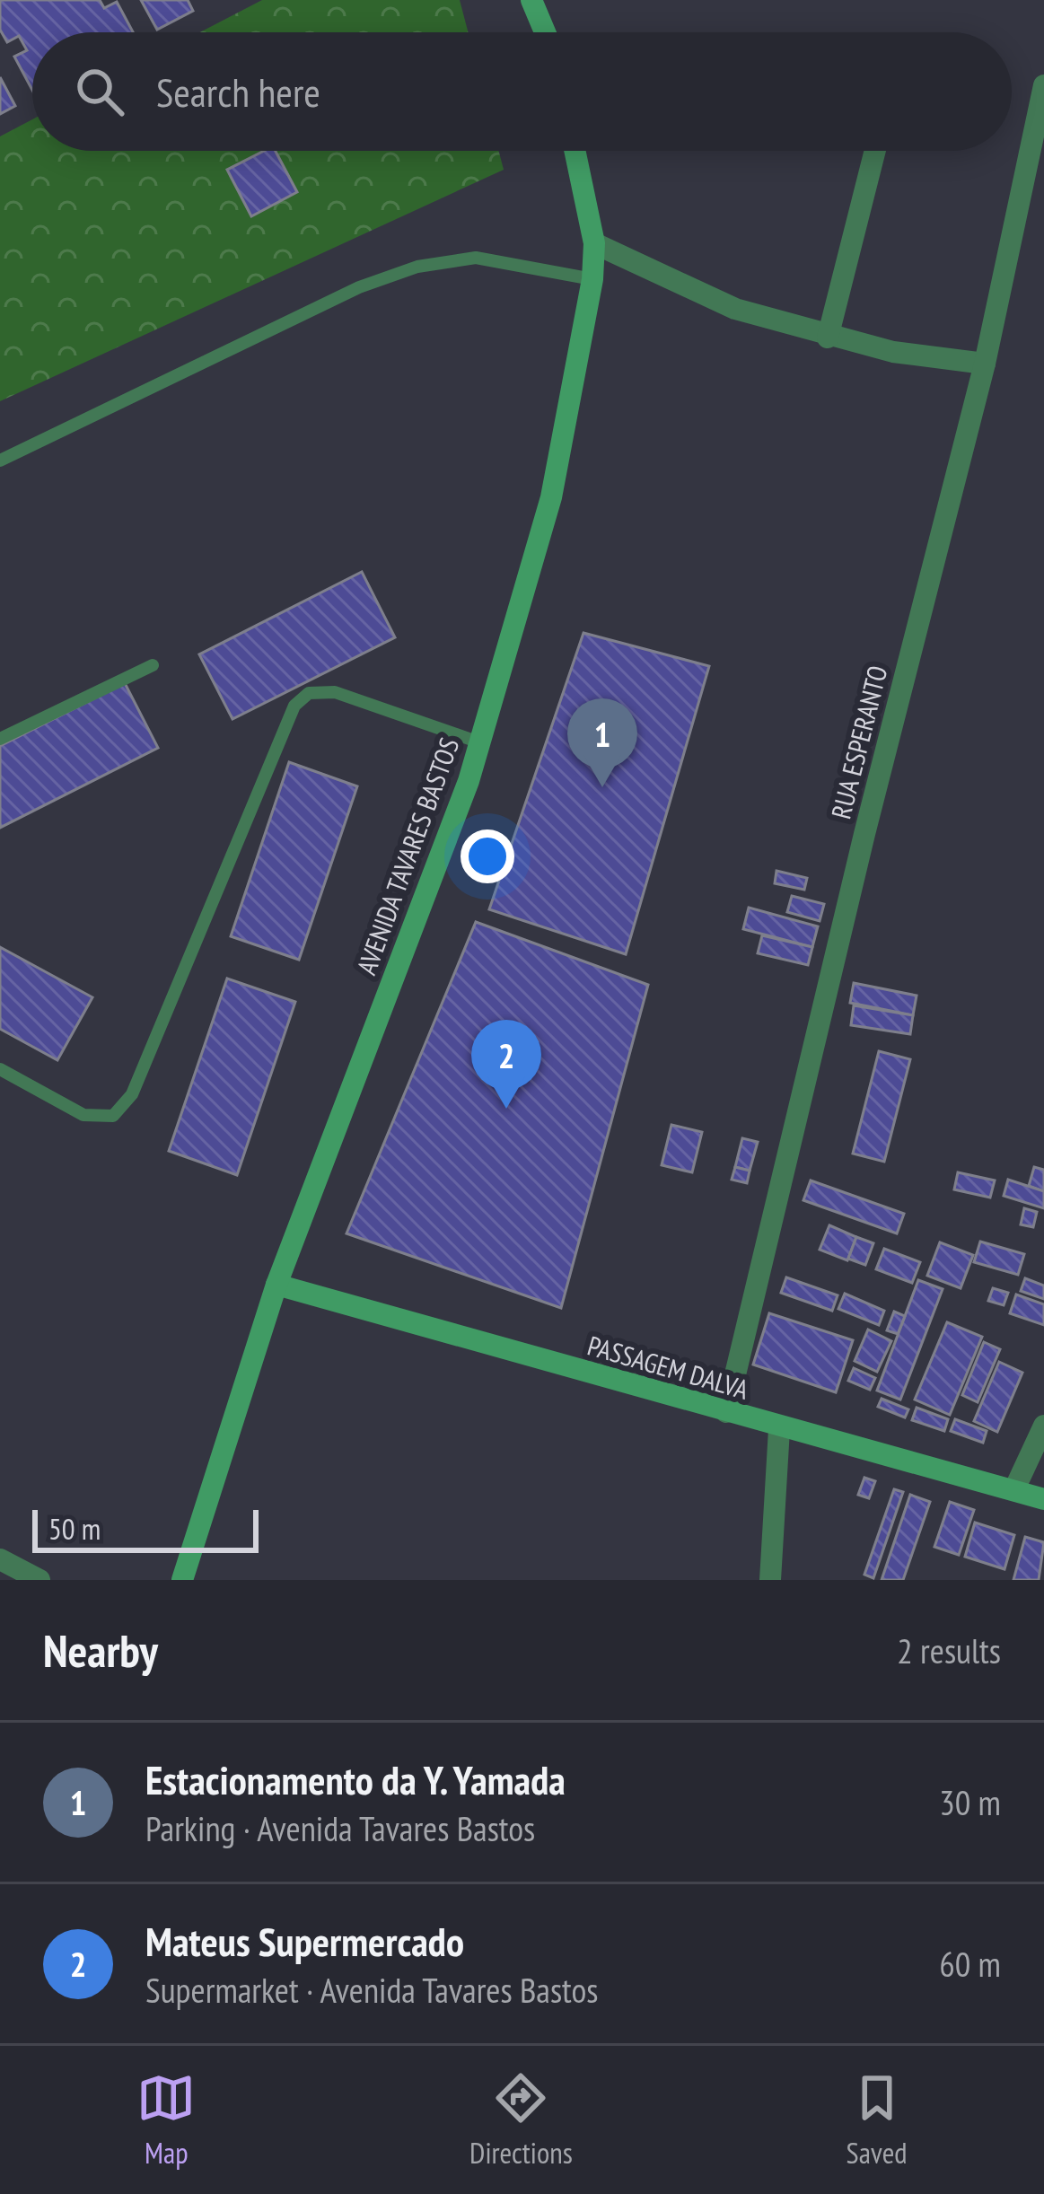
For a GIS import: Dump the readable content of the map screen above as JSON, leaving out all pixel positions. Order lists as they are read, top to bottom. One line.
{"streets":{"main road":["AVENIDA TAVARES BASTOS","PASSAGEM DALVA"],"street":["RUA ESPERANTO"]},"crossings":[["RUA ESPERANTO","PASSAGEM DALVA"],["AVENIDA TAVARES BASTOS","PASSAGEM DALVA"]],"scale_bar":"50 m","page":{"search":"Search here","pins":["1","2"],"scale":"50 m","heading":["Nearby","2 results"],"list":[{"mark":"1","name":"Estacionamento da Y. Yamada","note":"Parking · Avenida Tavares Bastos","value":"30 m"},{"mark":"2","name":"Mateus Supermercado","note":"Supermarket · Avenida Tavares Bastos","value":"60 m"}],"nav":["Map","Directions","Saved"]}}
